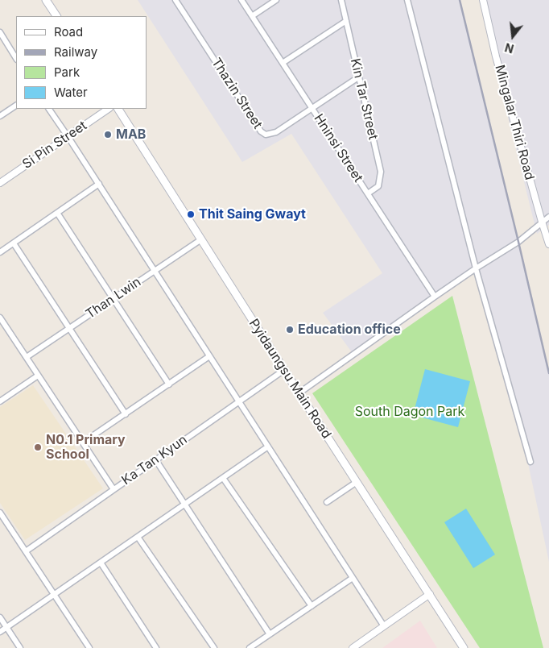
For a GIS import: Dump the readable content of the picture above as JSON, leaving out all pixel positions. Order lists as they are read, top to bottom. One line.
{"streets":{"main road":["Pyidaungsu Main Road"],"street":["Thazin Street","Kin Tar Street","Mingalar Thiri Road","Si Pin Street","Hninsi Street","Than Lwin","Ka Tan Kyun"]},"crossings":[["Thazin Street","Kin Tar Street"],["Thazin Street","Hninsi Street"],["Kin Tar Street","Hninsi Street"],["Than Lwin","Pyidaungsu Main Road"],["Pyidaungsu Main Road","Ka Tan Kyun"]],"parks":["South Dagon Park"],"places":["MAB","Thit Saing Gwayt","Education office","N0.1 Primary School"],"legend":["Road","Railway","Park","Water"],"north":"bottom"}
